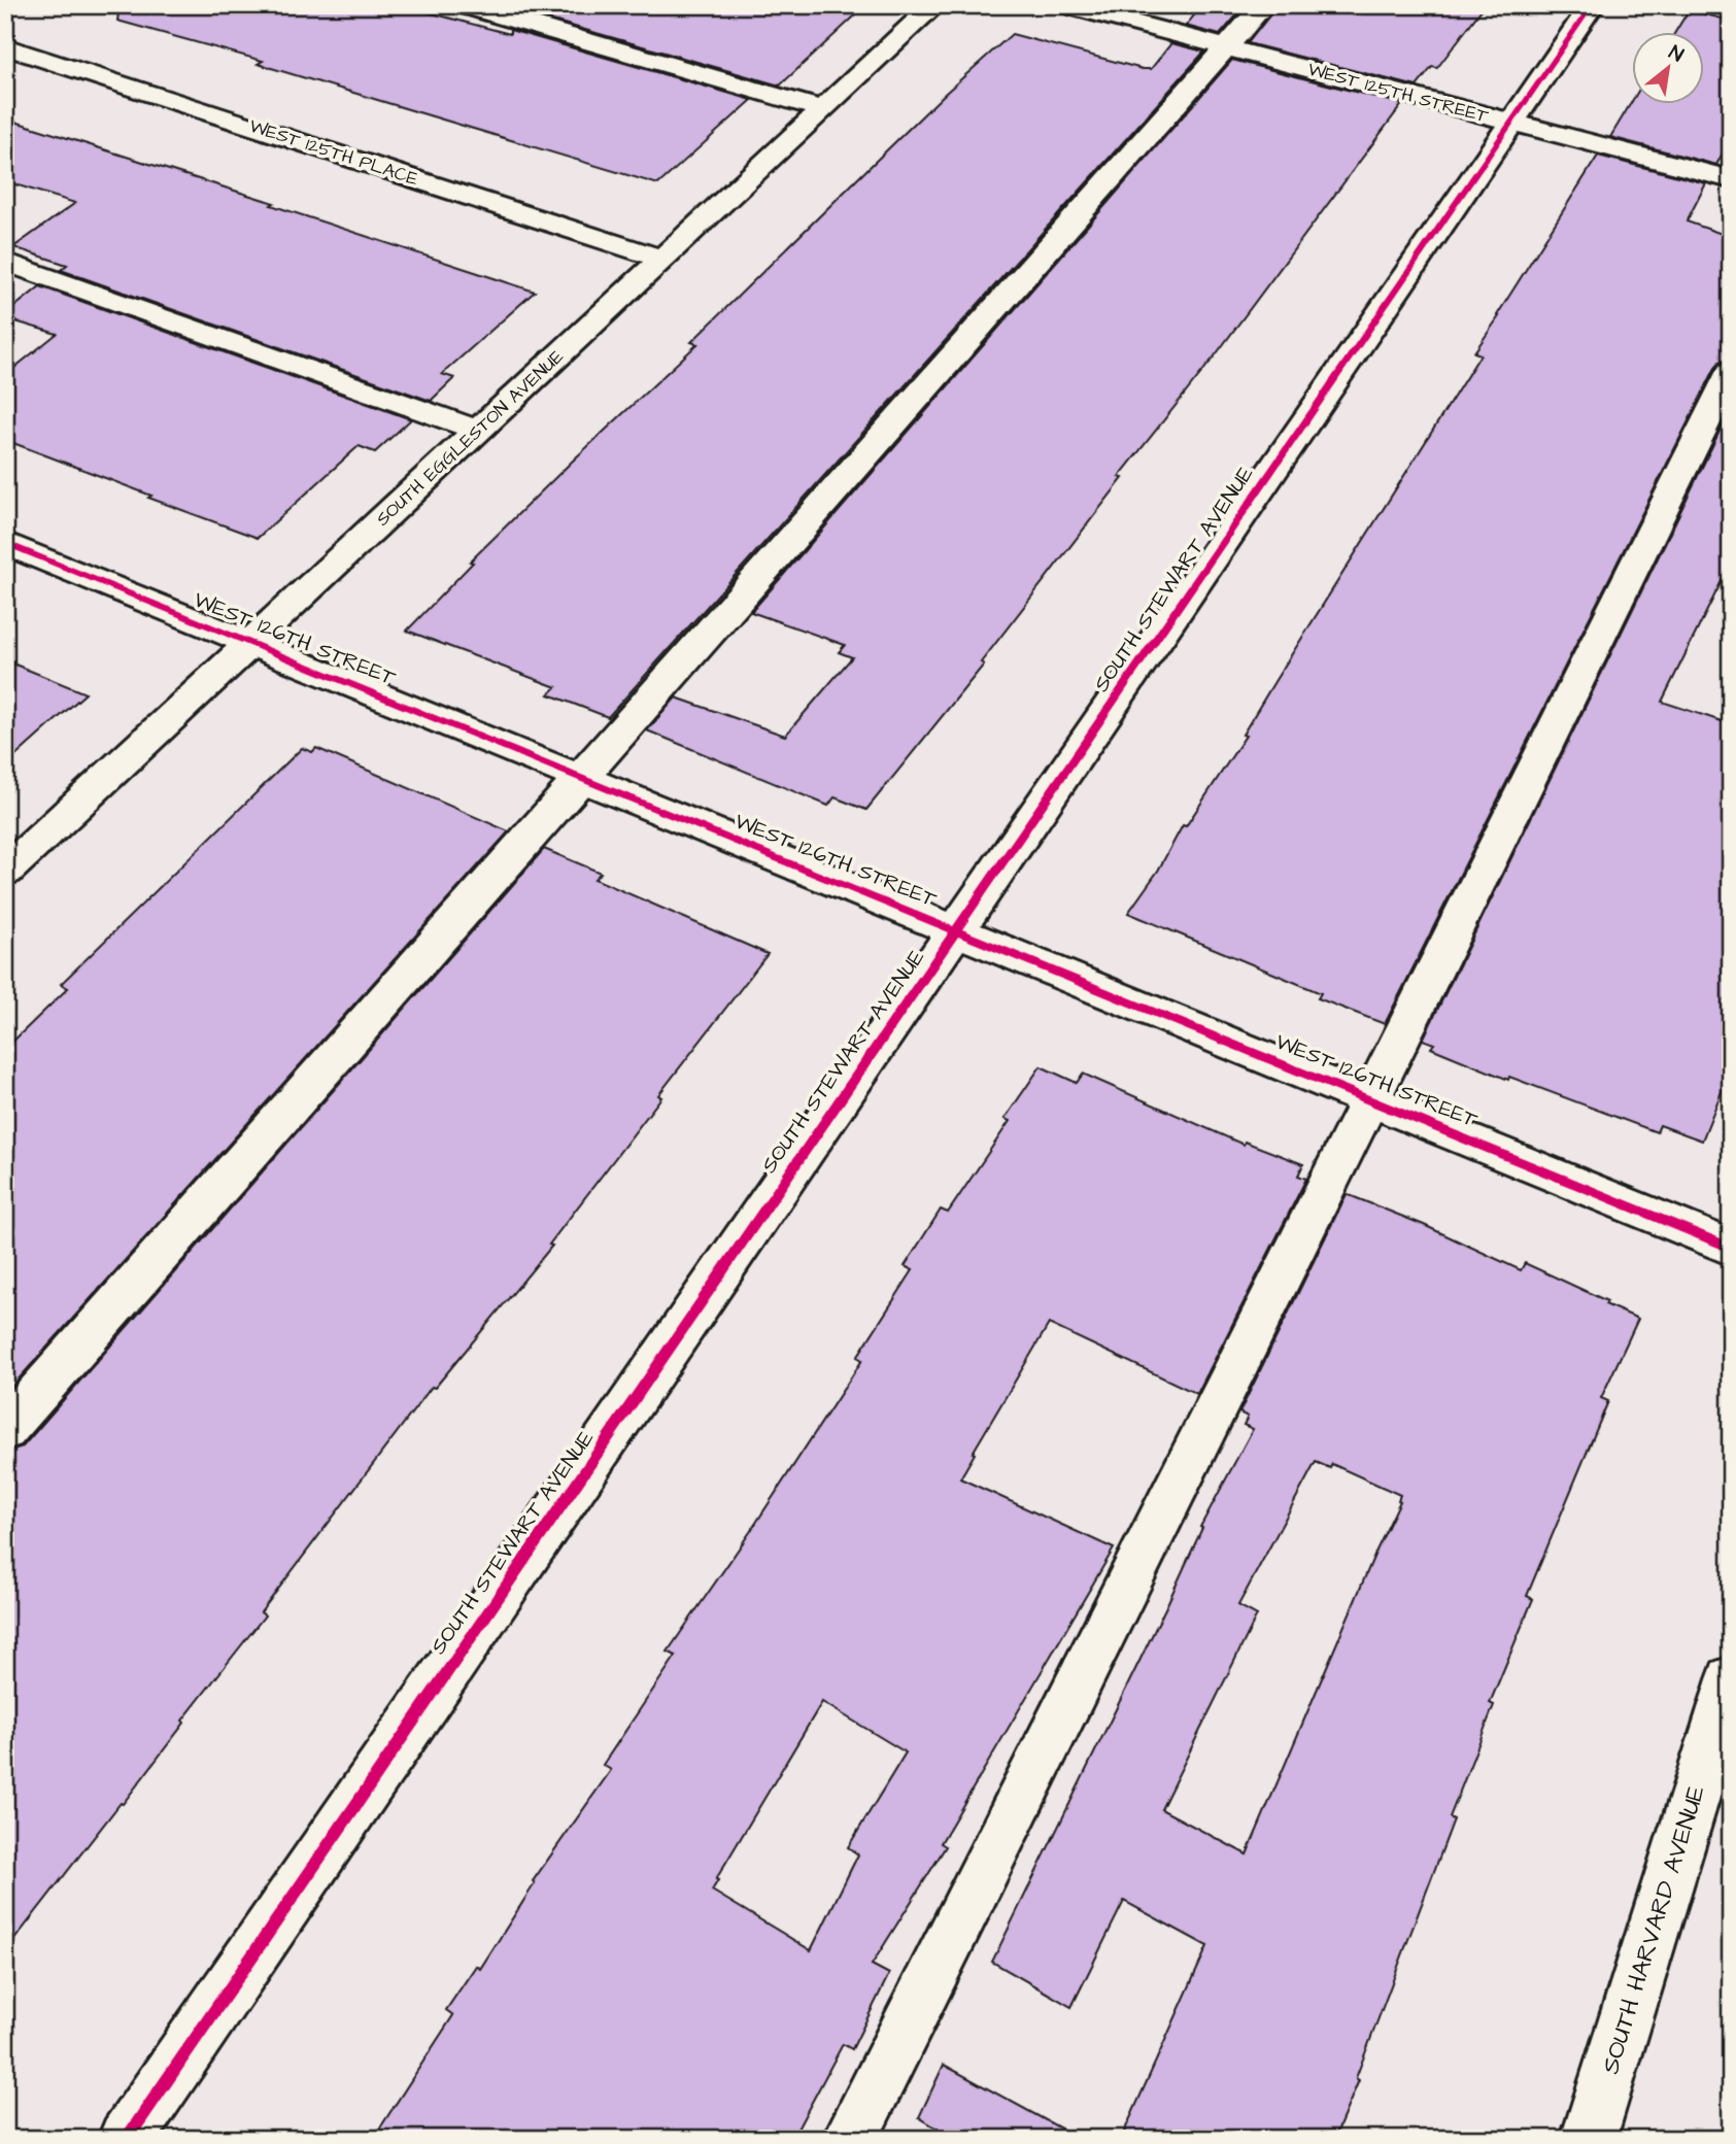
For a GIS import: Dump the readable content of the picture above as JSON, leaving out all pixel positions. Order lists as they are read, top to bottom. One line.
{"streets":{"street":["WEST 125TH STREET","WEST 125TH PLACE","SOUTH EGGLESTON AVENUE","SOUTH STEWART AVENUE","WEST 126TH STREET","SOUTH HARVARD AVENUE"]},"crossings":[["WEST 125TH STREET","SOUTH STEWART AVENUE"],["WEST 125TH PLACE","SOUTH EGGLESTON AVENUE"],["SOUTH EGGLESTON AVENUE","WEST 126TH STREET"],["SOUTH STEWART AVENUE","WEST 126TH STREET"]],"north":"top right"}
